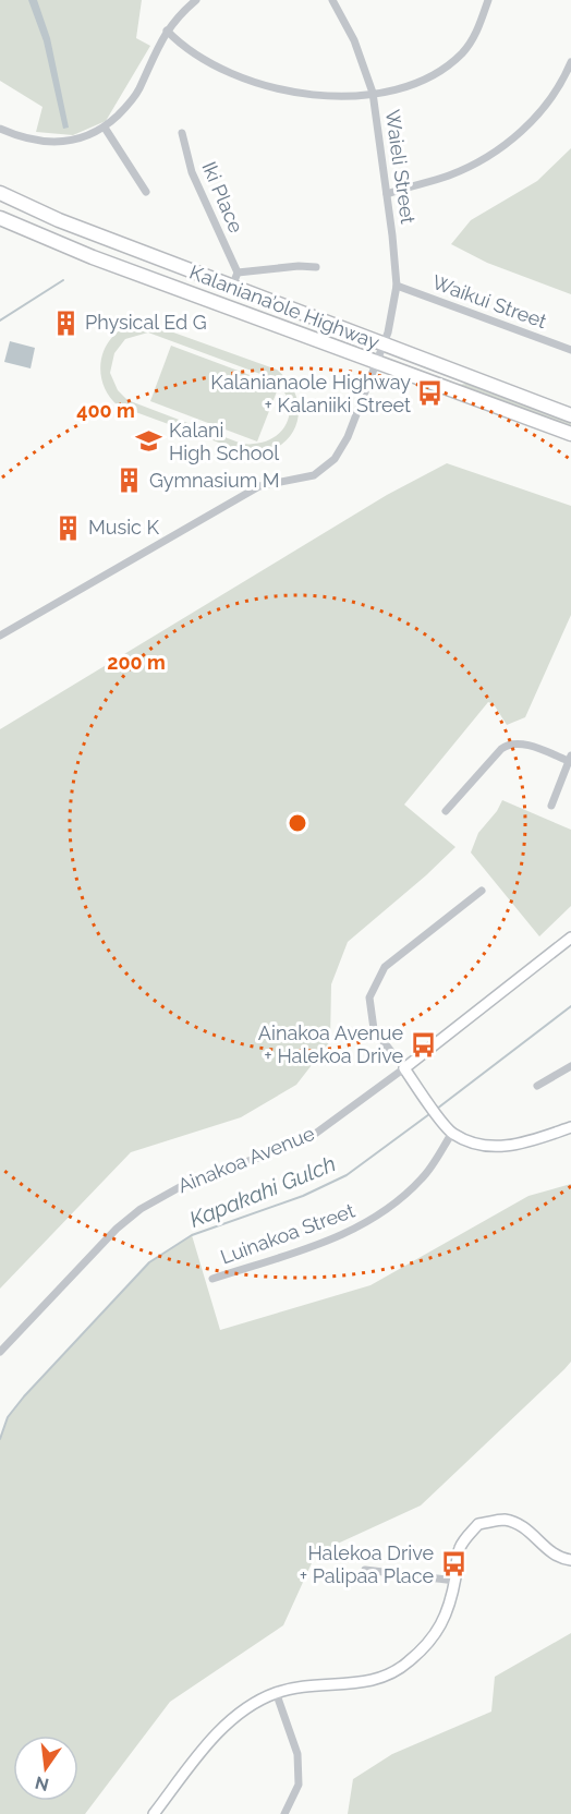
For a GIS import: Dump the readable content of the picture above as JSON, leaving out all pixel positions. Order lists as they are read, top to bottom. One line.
{"streets":{"highway":["Kalaniana’ole Highway"],"street":["Waieli Street","Iki Place","Waikui Street","Ainakoa Avenue","Luinakoa Street"]},"crossings":[["Waieli Street","Waikui Street"],["Waieli Street","Kalaniana’ole Highway"]],"water":["Kapakahi Gulch"],"places":{"building":["Physical Ed G","Gymnasium M","Music K"],"bus stop":["Kalanianaole Highway + Kalaniiki Street","Ainakoa Avenue + Halekoa Drive","Halekoa Drive + Palipaa Place"],"school or university":["Kalani High School"]},"north":"bottom","rings":["400 m","200 m"]}
